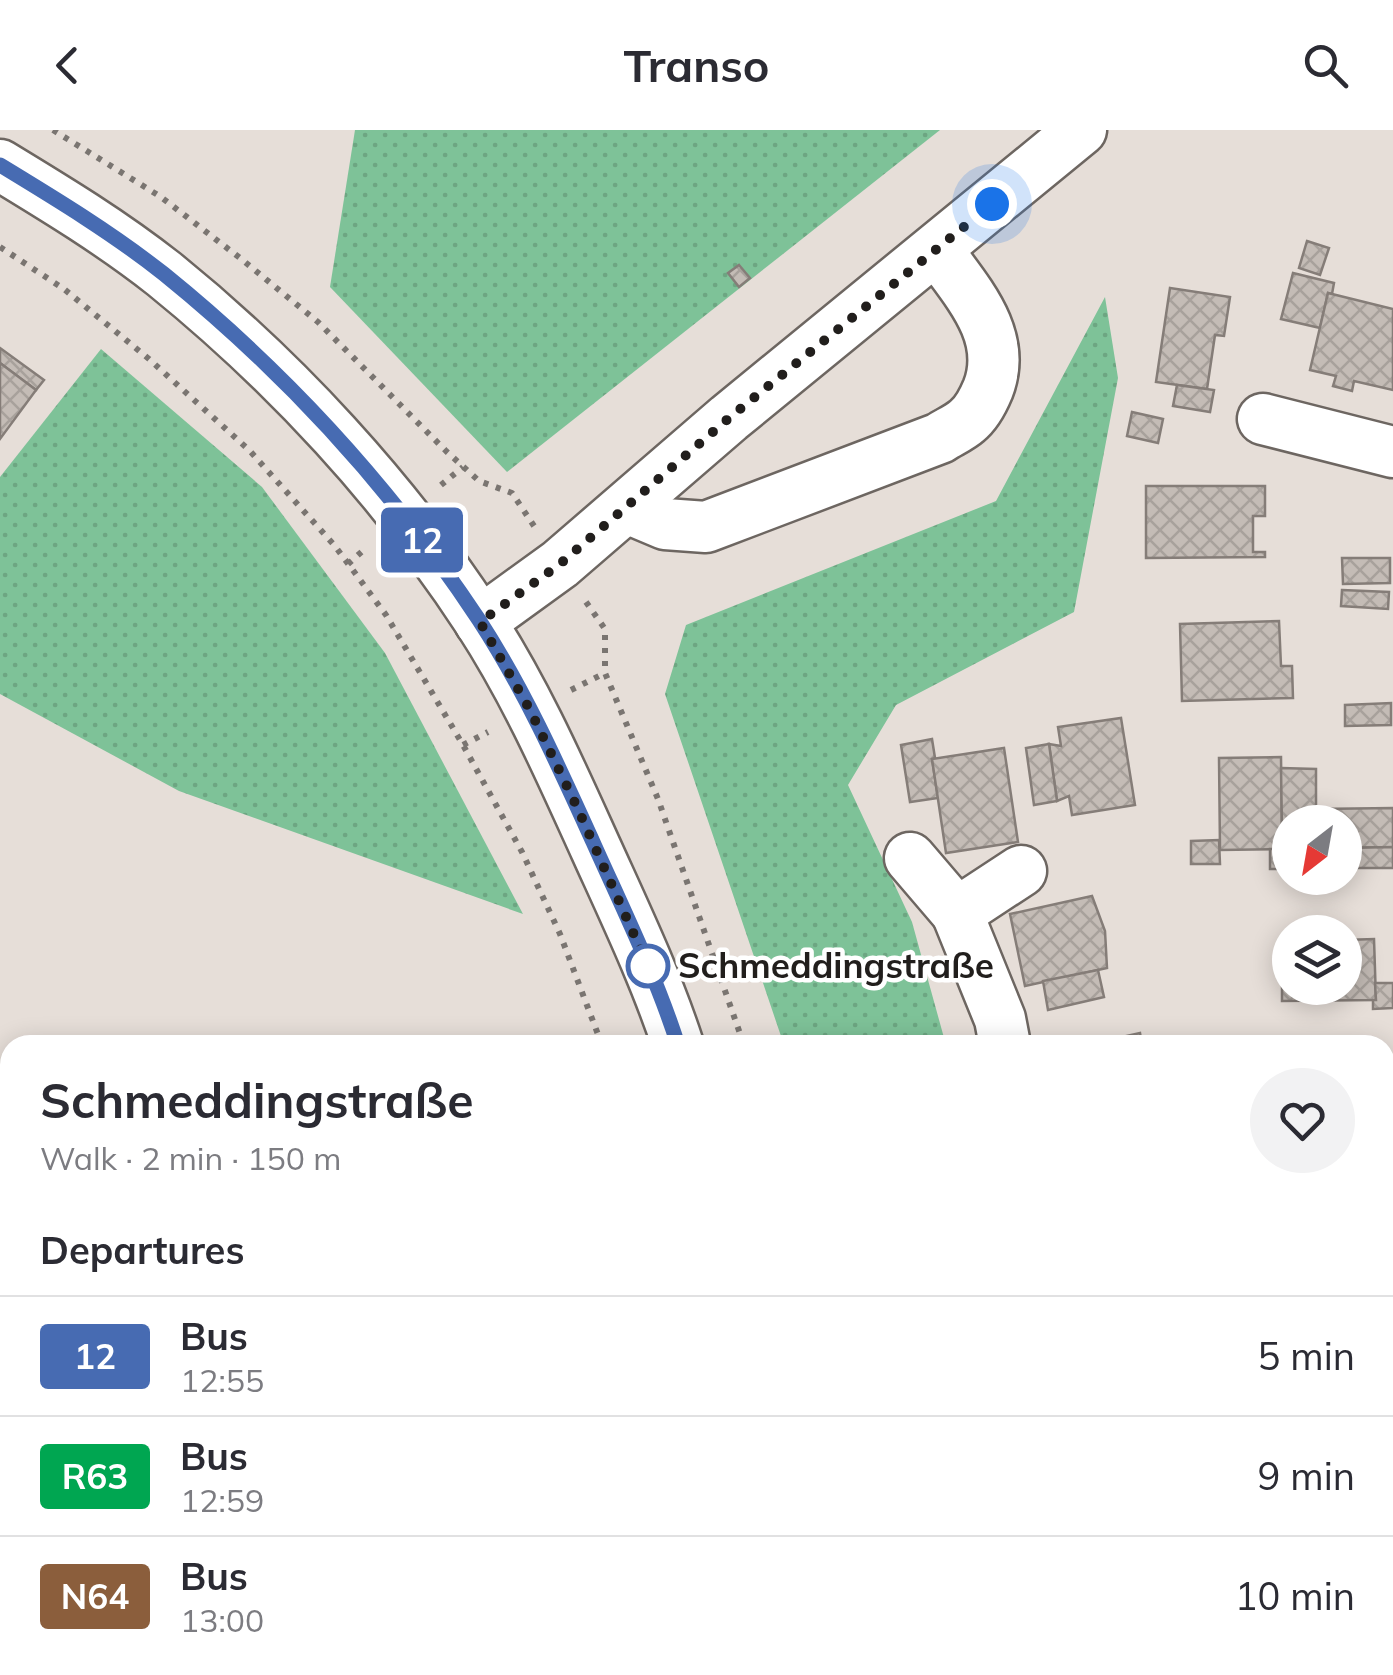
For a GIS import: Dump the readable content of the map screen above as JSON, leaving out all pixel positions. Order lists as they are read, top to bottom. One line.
{"places":["Schmeddingstraße"],"lines":["bus line 12"],"north":"bottom left","page":{"header":"Transo","on_map":"12","heading":[["Schmeddingstraße","Walk · 2 min · 150 m"],"Departures"],"list":[{"mark":"12","name":"Bus","note":"12:55","value":"5 min"},{"mark":"R63","name":"Bus","note":"12:59","value":"9 min"},{"mark":"N64","name":"Bus","note":"13:00","value":"10 min"}]}}
